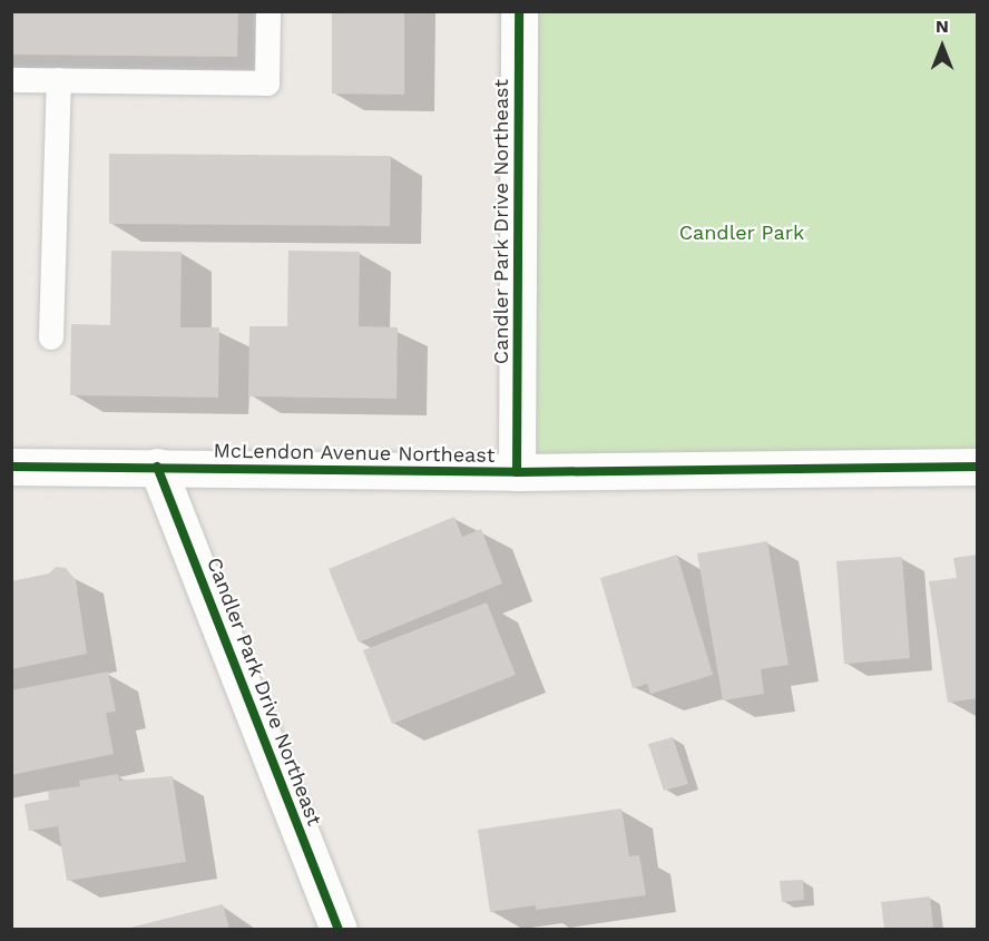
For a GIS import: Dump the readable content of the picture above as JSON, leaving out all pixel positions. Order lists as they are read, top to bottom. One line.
{"streets":{"street":["Candler Park Drive Northeast","McLendon Avenue Northeast"]},"crossings":[["Candler Park Drive Northeast","McLendon Avenue Northeast"]],"parks":["Candler Park"],"north":"top"}
